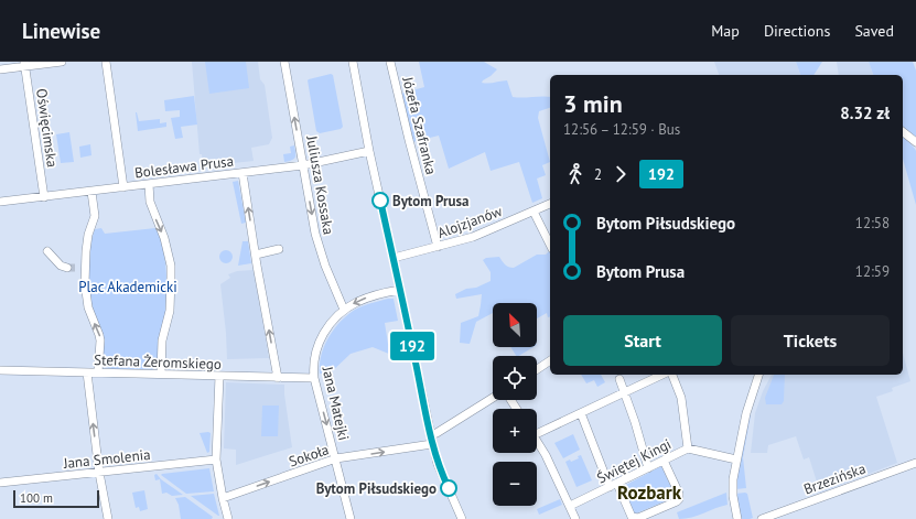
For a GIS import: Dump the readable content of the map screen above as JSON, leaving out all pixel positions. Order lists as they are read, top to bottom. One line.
{"streets":{"street":["Józefa Szafranka","Oświęcimska","Bolesława Prusa","Juliusza Kossaka","Alojzjanów","Stefana Żeromskiego","Jana Matejki","Sokoła","Jana Smolenia","Świętej Kingi","Brzezińska"]},"crossings":[["Józefa Szafranka","Alojzjanów"],["Oświęcimska","Bolesława Prusa"],["Bolesława Prusa","Juliusza Kossaka"],["Juliusza Kossaka","Jana Matejki"],["Stefana Żeromskiego","Jana Matejki"],["Jana Matejki","Sokoła"]],"one_way":["Sokoła"],"districts":["Rozbark"],"parks":["Plac Akademicki"],"places":["Bytom Prusa","Bytom Piłsudskiego"],"lines":["bus line 192"],"scale_bar":"100 m","north":"top left","page":{"header":"Linewise","nav":["Map","Directions","Saved"],"on_map":"192","heading":["3 min","12:56 – 12:59 · Bus","8.32 zł"],"legs":["2","192"],"list":[{"name":"Bytom Piłsudskiego","value":"12:58"},{"name":"Bytom Prusa","value":"12:59"}],"map_buttons":["+","−"],"buttons":["Start","Tickets"],"scale":"100 m"}}
